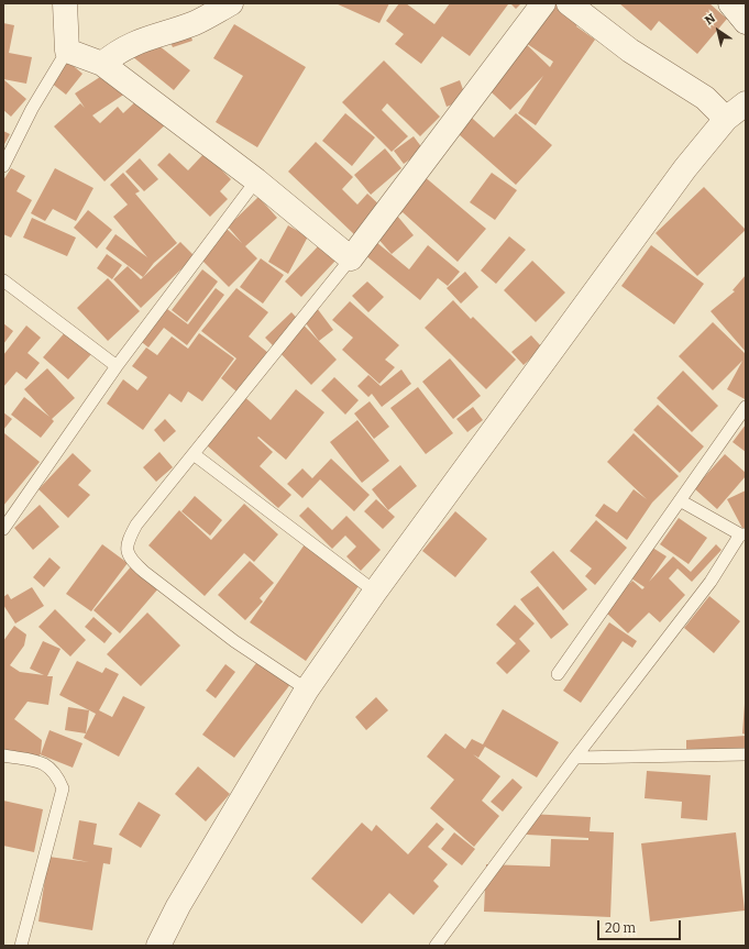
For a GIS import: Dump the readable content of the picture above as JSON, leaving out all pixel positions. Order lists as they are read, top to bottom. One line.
{"scale_bar":"20 m","north":"top left"}
